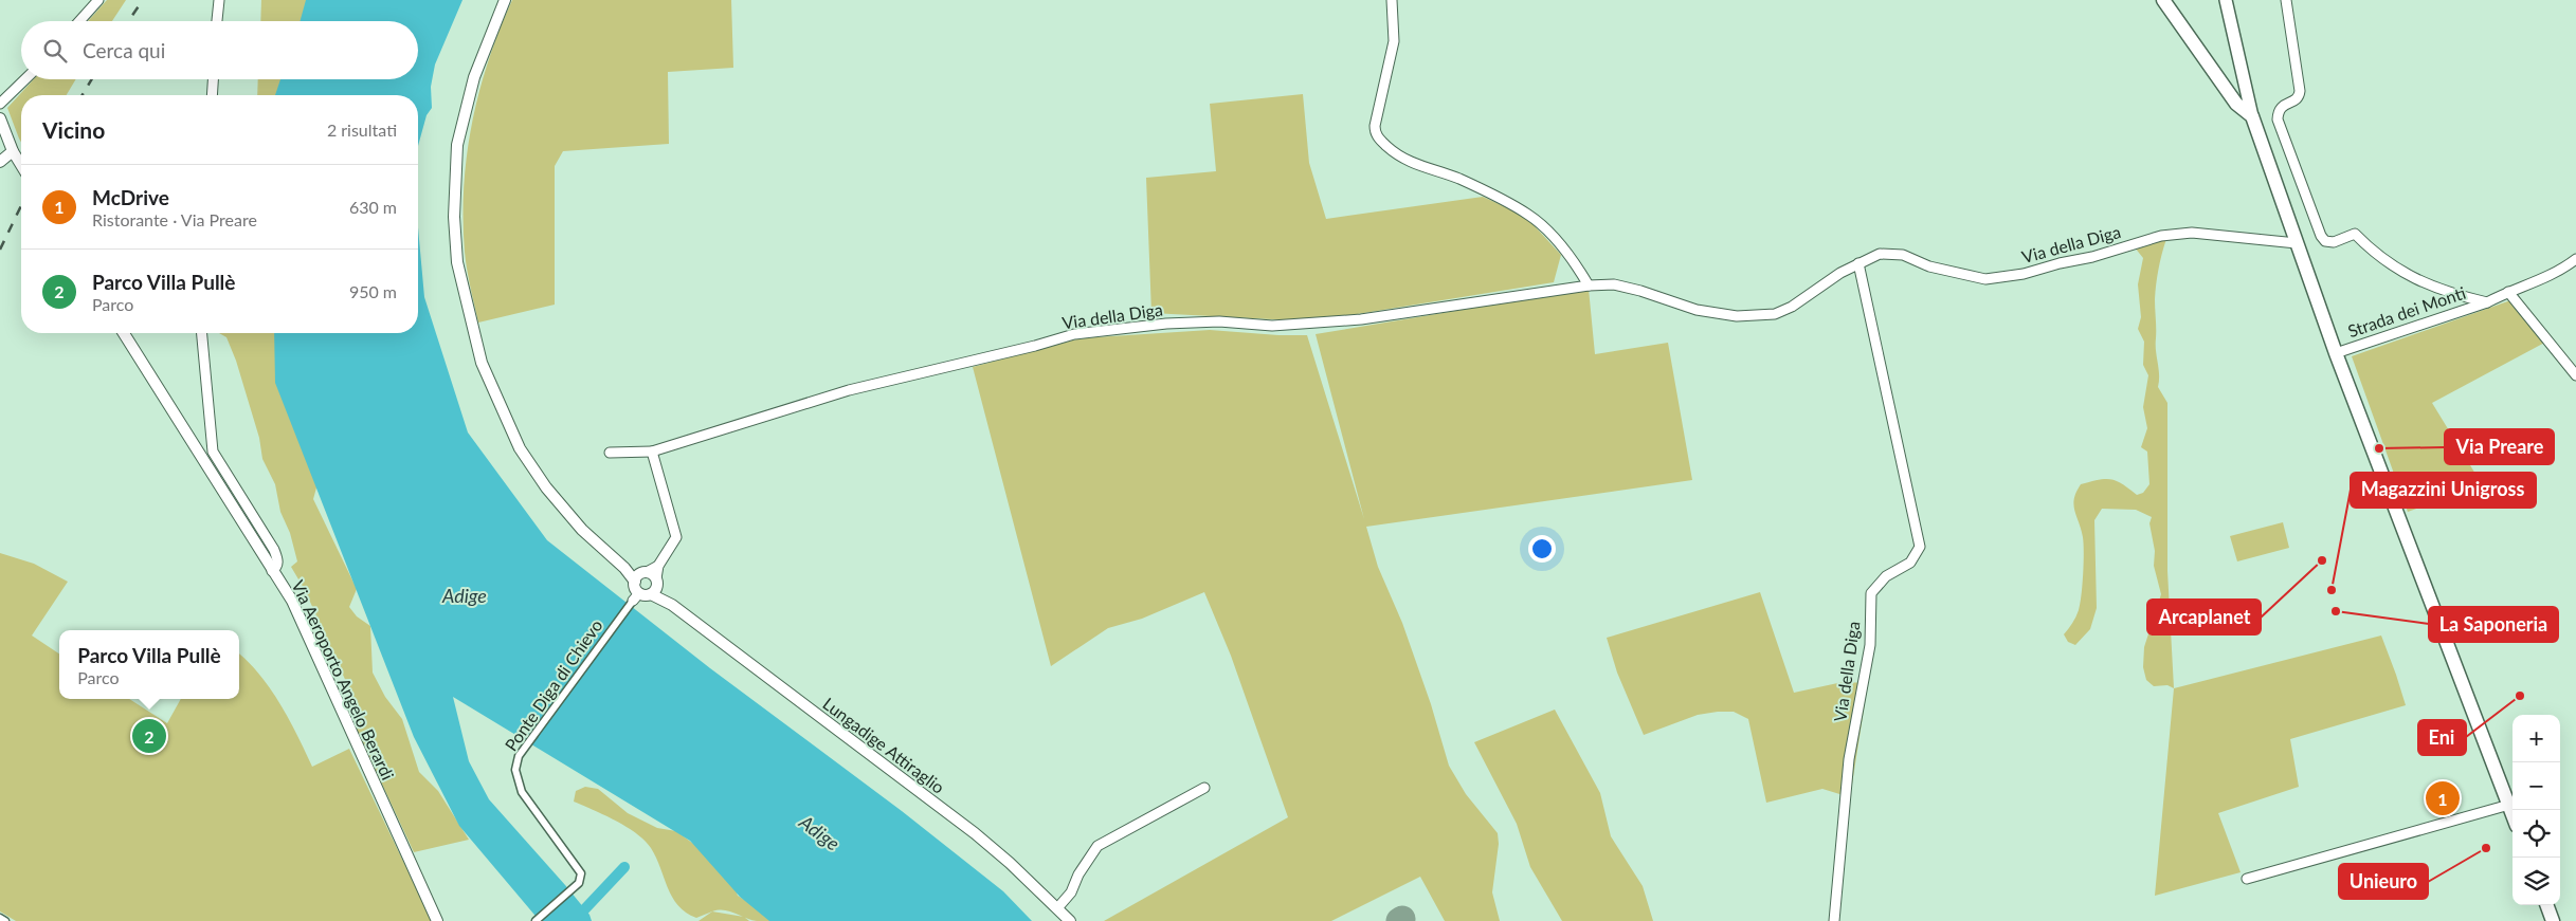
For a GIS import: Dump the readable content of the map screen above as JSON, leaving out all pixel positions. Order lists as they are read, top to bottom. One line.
{"streets":{"street":["Via della Diga","Strada dei Monti","Via Aeroporto Angelo Berardi","Ponte Diga di Chievo","Lungadige Attiraglio"]},"crossings":[["Ponte Diga di Chievo","Lungadige Attiraglio"]],"water":["Adige"],"places":["Via Preare","Arcaplanet","Magazzini Unigross","La Saponeria","Eni","Unieuro"],"page":{"search":"Cerca qui","heading":["Vicino","2 risultati"],"list":[{"mark":"1","name":"McDrive","note":"Ristorante · Via Preare","value":"630 m"},{"mark":"2","name":"Parco Villa Pullè","note":"Parco","value":"950 m"}],"popup":["Parco Villa Pullè","Parco"],"map_buttons":["+","−"],"pins":["2","1"]}}
